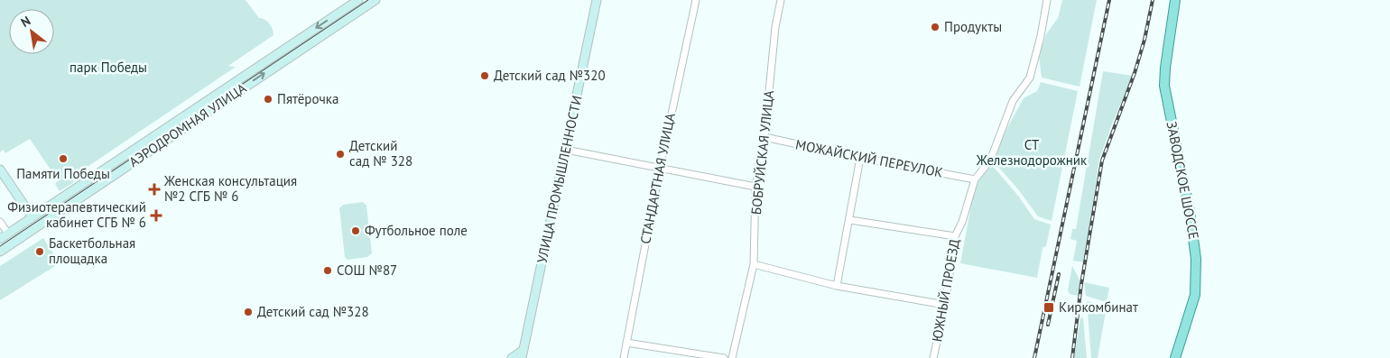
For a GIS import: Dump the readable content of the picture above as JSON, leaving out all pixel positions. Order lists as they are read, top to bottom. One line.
{"streets":{"main road":["АЭРОДРОМНАЯ УЛИЦА","УЛИЦА ПРОМЫШЛЕННОСТИ","ЗАВОДСКОЕ ШОССЕ"],"street":["БОБРУЙСКАЯ УЛИЦА","МОЖАЙСКИЙ ПЕРЕУЛОК","СТАНДАРТНАЯ УЛИЦА","ЮЖНЫЙ ПРОЕЗД"]},"crossings":[["БОБРУЙСКАЯ УЛИЦА","МОЖАЙСКИЙ ПЕРЕУЛОК"],["МОЖАЙСКИЙ ПЕРЕУЛОК","ЮЖНЫЙ ПРОЕЗД"]],"parks":["парк Победы","СТ Железнодорожник"],"places":{"other":["Продукты","Детский сад №320","Пятёрочка","Детский сад № 328","Памяти Победы","Футбольное поле","Баскетбольная площадка","СОШ №87","Детский сад №328"],"health":["Женская консультация №2 СГБ № 6","Физиотерапевтический кабинет СГБ № 6"],"transit":["Киркомбинат"]},"north":"top left"}
